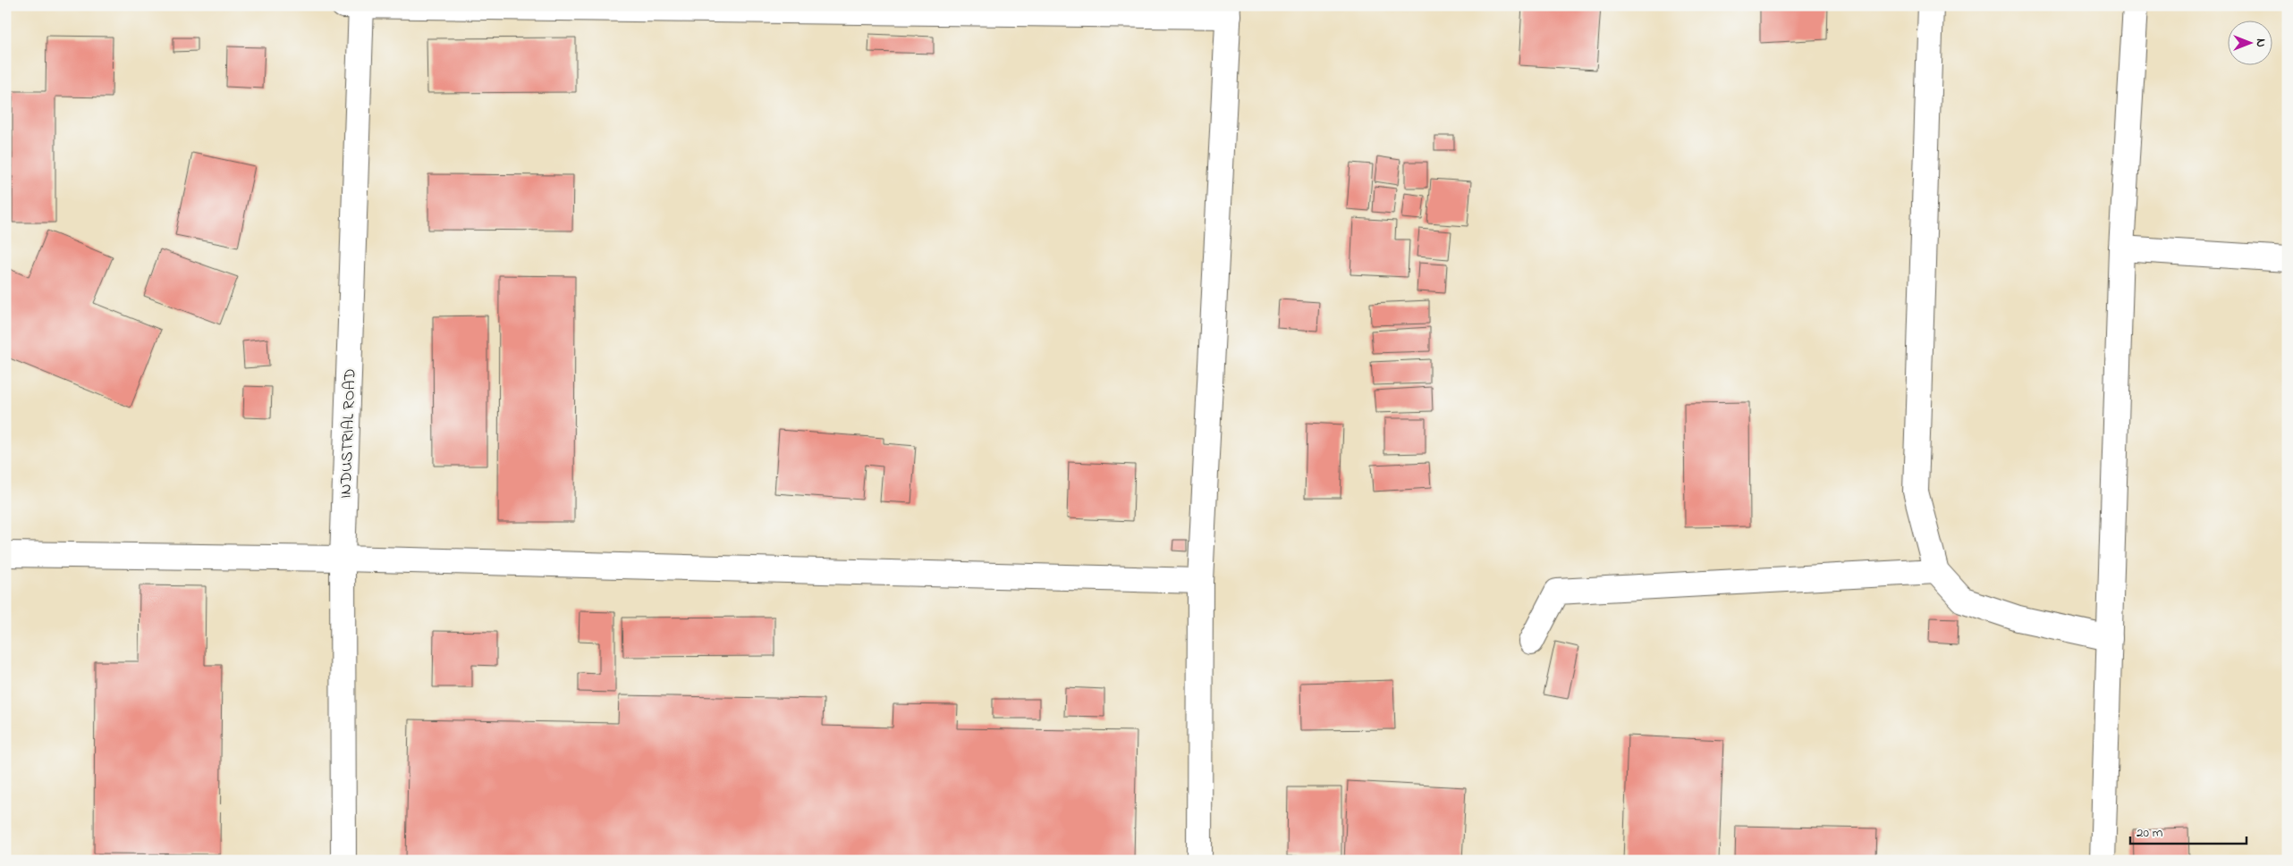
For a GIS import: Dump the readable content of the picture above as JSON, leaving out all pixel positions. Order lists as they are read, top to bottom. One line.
{"streets":{"lane":["INDUSTRIAL ROAD"]},"scale_bar":"20 m","north":"right"}
